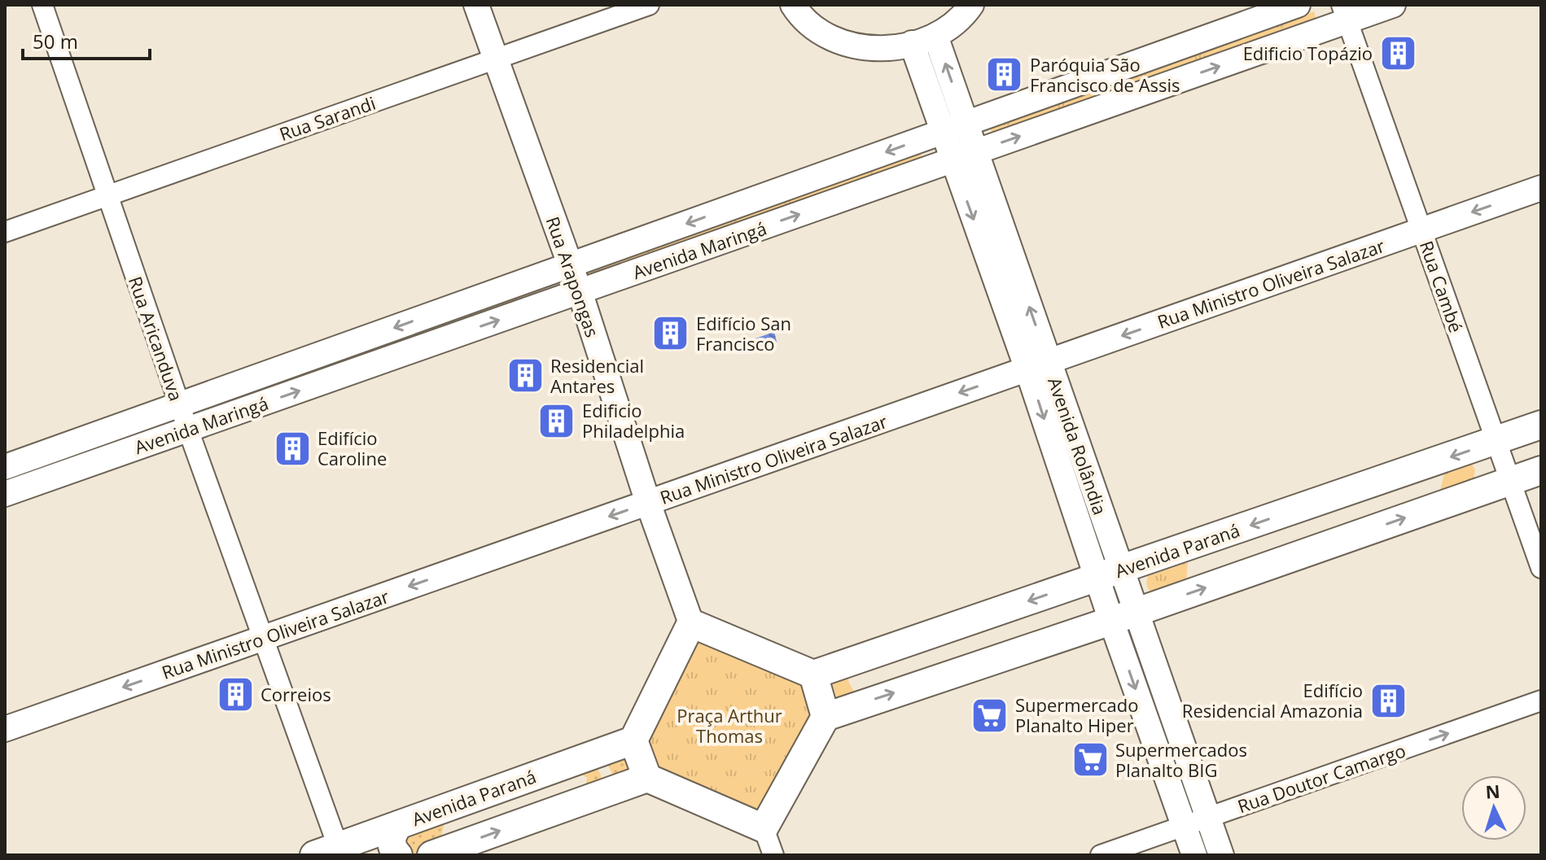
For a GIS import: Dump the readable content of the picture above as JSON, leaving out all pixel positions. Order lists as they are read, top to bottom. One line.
{"streets":{"main road":["Avenida Paraná"],"street":["Rua Sarandi","Avenida Maringá","Rua Arapongas","Rua Ministro Oliveira Salazar","Rua Cambé","Rua Aricanduva","Avenida Rolândia","Rua Doutor Camargo"]},"crossings":[["Rua Sarandi","Rua Arapongas"],["Rua Sarandi","Rua Aricanduva"],["Avenida Maringá","Rua Arapongas"],["Avenida Maringá","Rua Cambé"],["Avenida Maringá","Rua Aricanduva"],["Avenida Maringá","Avenida Rolândia"],["Rua Arapongas","Rua Ministro Oliveira Salazar"],["Rua Ministro Oliveira Salazar","Rua Cambé"],["Rua Ministro Oliveira Salazar","Rua Aricanduva"],["Rua Ministro Oliveira Salazar","Avenida Rolândia"],["Rua Cambé","Avenida Paraná"],["Rua Aricanduva","Avenida Paraná"],["Avenida Rolândia","Avenida Paraná"],["Avenida Rolândia","Rua Doutor Camargo"]],"one_way":["Rua Ministro Oliveira Salazar","Rua Doutor Camargo"],"parks":["Praça Arthur Thomas"],"places":{"building":["Edificio Topázio","Paróquia São Francisco de Assis","Edifício San Francisco","Residencial Antares","Edificio Philadelphia","Edifício Caroline","Correios","Edifício Residencial Amazonia"],"supermarket":["Supermercado Planalto Hiper","Supermercados Planalto BIG"]},"scale_bar":"50 m","north":"top"}
